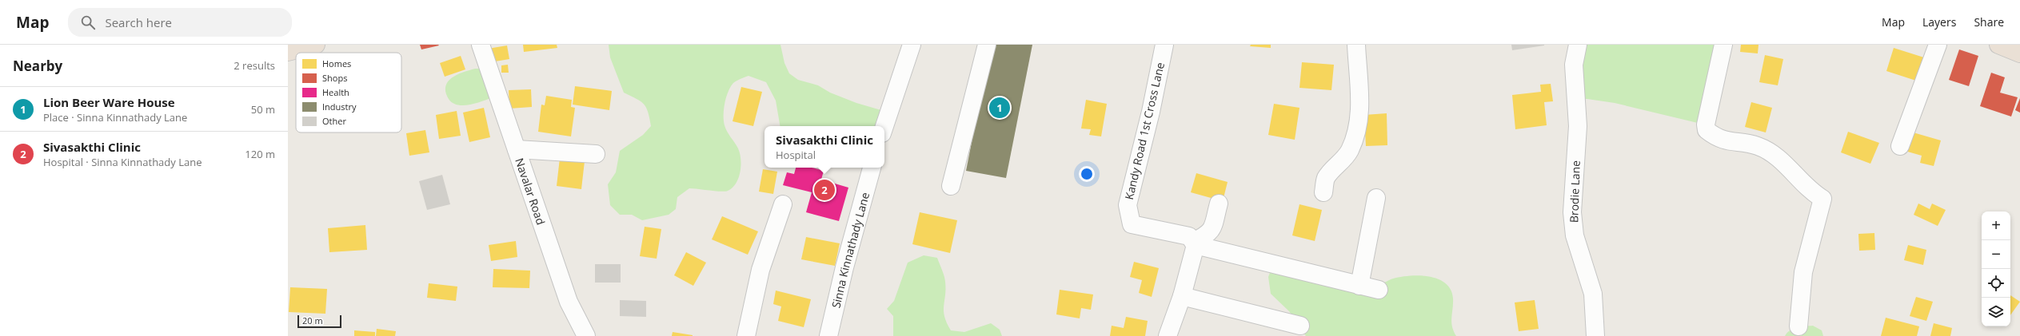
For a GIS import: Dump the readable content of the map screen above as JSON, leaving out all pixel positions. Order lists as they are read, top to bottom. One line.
{"streets":{"street":["Kandy Road 1st Cross Lane","Navalar Road","Brodie Lane","Sinna Kinnathady Lane"]},"legend":["Homes","Shops","Health","Industry","Other"],"scale_bar":"20 m","page":{"header":"Map","search":"Search here","nav":["Map","Layers","Share"],"heading":["Nearby","2 results"],"list":[{"mark":"1","name":"Lion Beer Ware House","note":"Place · Sinna Kinnathady Lane","value":"50 m"},{"mark":"2","name":"Sivasakthi Clinic","note":"Hospital · Sinna Kinnathady Lane","value":"120 m"}],"pins":["1","2"],"popup":["Sivasakthi Clinic","Hospital"],"map_buttons":["+","−"],"scale":"20 m"}}
